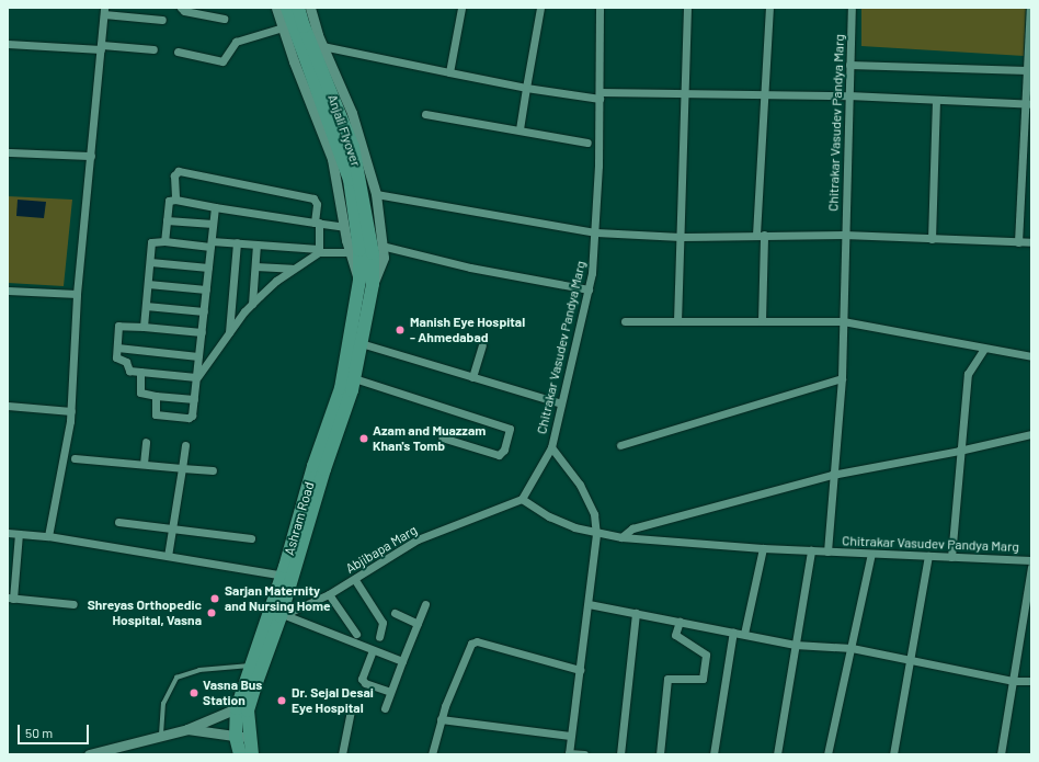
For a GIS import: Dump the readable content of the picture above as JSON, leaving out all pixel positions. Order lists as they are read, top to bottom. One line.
{"streets":{"main road":["Anjali Flyover","Ashram Road"],"street":["Chitrakar Vasudev Pandya Marg","Abjibapa Marg"]},"crossings":[["Chitrakar Vasudev Pandya Marg","Abjibapa Marg"],["Anjali Flyover","Ashram Road"],["Ashram Road","Abjibapa Marg"]],"places":["Manish Eye Hospital - Ahmedabad","Azam and Muazzam Khan's Tomb","Sarjan Maternity and Nursing Home","Shreyas Orthopedic Hospital, Vasna","Vasna Bus Station","Dr. Sejal Desai Eye Hospital"],"scale_bar":"50 m"}
